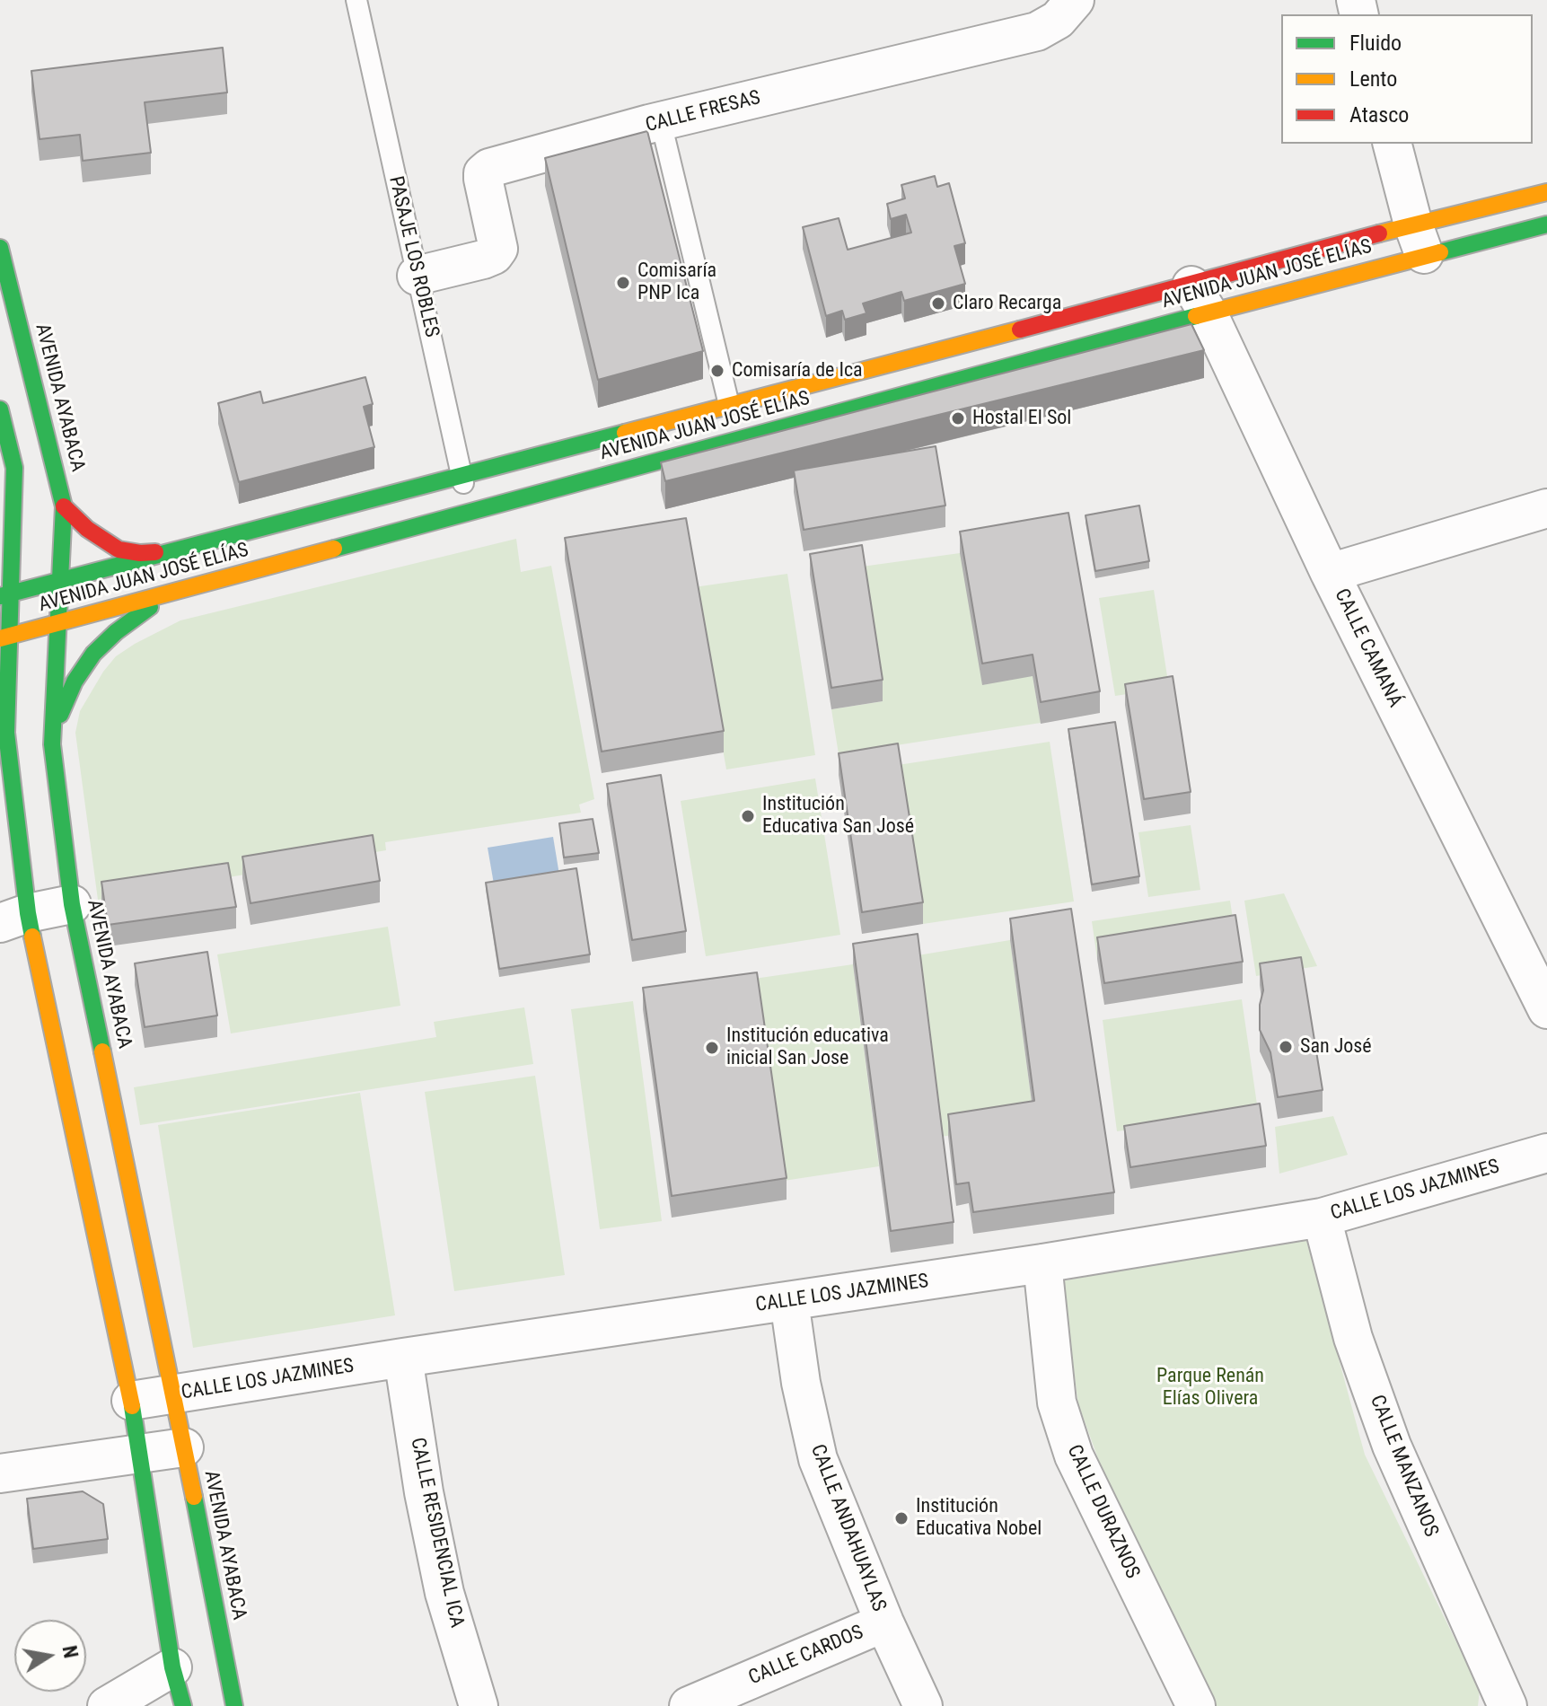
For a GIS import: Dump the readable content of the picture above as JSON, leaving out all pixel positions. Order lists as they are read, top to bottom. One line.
{"streets":{"street":["CALLE FRESAS","AVENIDA JUAN JOSÉ ELÍAS","AVENIDA AYABACA","CALLE CAMANÁ","CALLE LOS JAZMINES","CALLE MANZANOS","CALLE DURAZNOS","CALLE ANDAHUAYLAS","CALLE RESIDENCIAL ICA","CALLE CARDOS"],"lane":["PASAJE LOS ROBLES"]},"crossings":[["CALLE FRESAS","PASAJE LOS ROBLES"],["PASAJE LOS ROBLES","AVENIDA JUAN JOSÉ ELÍAS"],["AVENIDA JUAN JOSÉ ELÍAS","AVENIDA AYABACA"],["AVENIDA JUAN JOSÉ ELÍAS","CALLE CAMANÁ"],["AVENIDA AYABACA","CALLE LOS JAZMINES"],["CALLE LOS JAZMINES","CALLE MANZANOS"],["CALLE LOS JAZMINES","CALLE DURAZNOS"],["CALLE LOS JAZMINES","CALLE ANDAHUAYLAS"],["CALLE LOS JAZMINES","CALLE RESIDENCIAL ICA"],["CALLE ANDAHUAYLAS","CALLE CARDOS"]],"parks":["Parque Renán Elías Olivera"],"places":["Comisaría PNP Ica","Claro Recarga","Comisaría de Ica","Hostal El Sol","Institución Educativa San José","San José","Institución educativa inicial San Jose","Institución Educativa Nobel"],"legend":["Fluido","Lento","Atasco"],"north":"right"}
